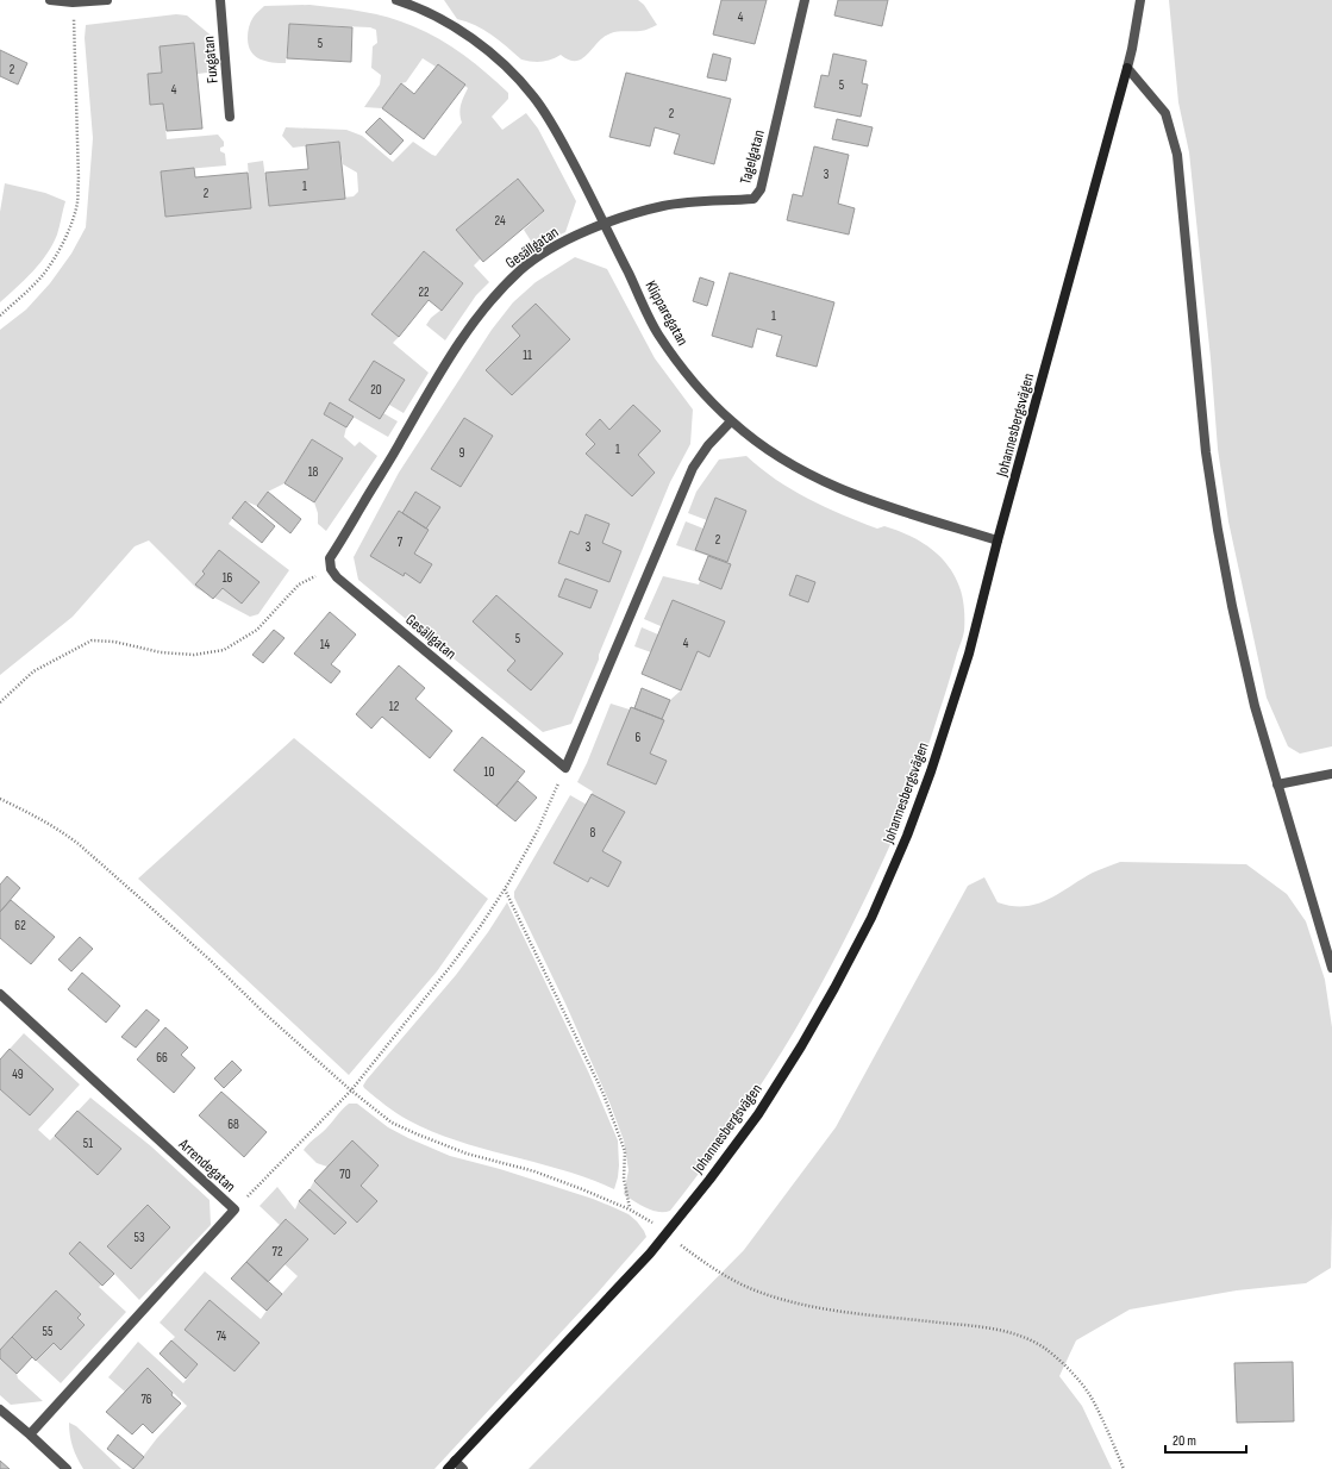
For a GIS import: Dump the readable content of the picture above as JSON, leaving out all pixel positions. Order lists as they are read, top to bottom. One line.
{"streets":{"street":["Fuxgatan","Tagelgatan","Gesällgatan","Klipparegatan","Johannesbergsvägen","Arrendegatan"]},"crossings":[["Tagelgatan","Gesällgatan"],["Tagelgatan","Klipparegatan"],["Gesällgatan","Klipparegatan"],["Klipparegatan","Johannesbergsvägen"]],"house_numbers":["4","5","2","5","4","2","3","1","2","24","22","1","11","20","1","9","18","2","7","3","16","5","4","14","12","6","10","8","62","66","49","68","51","70","53","72","55","74","76"],"scale_bar":"20 m"}
